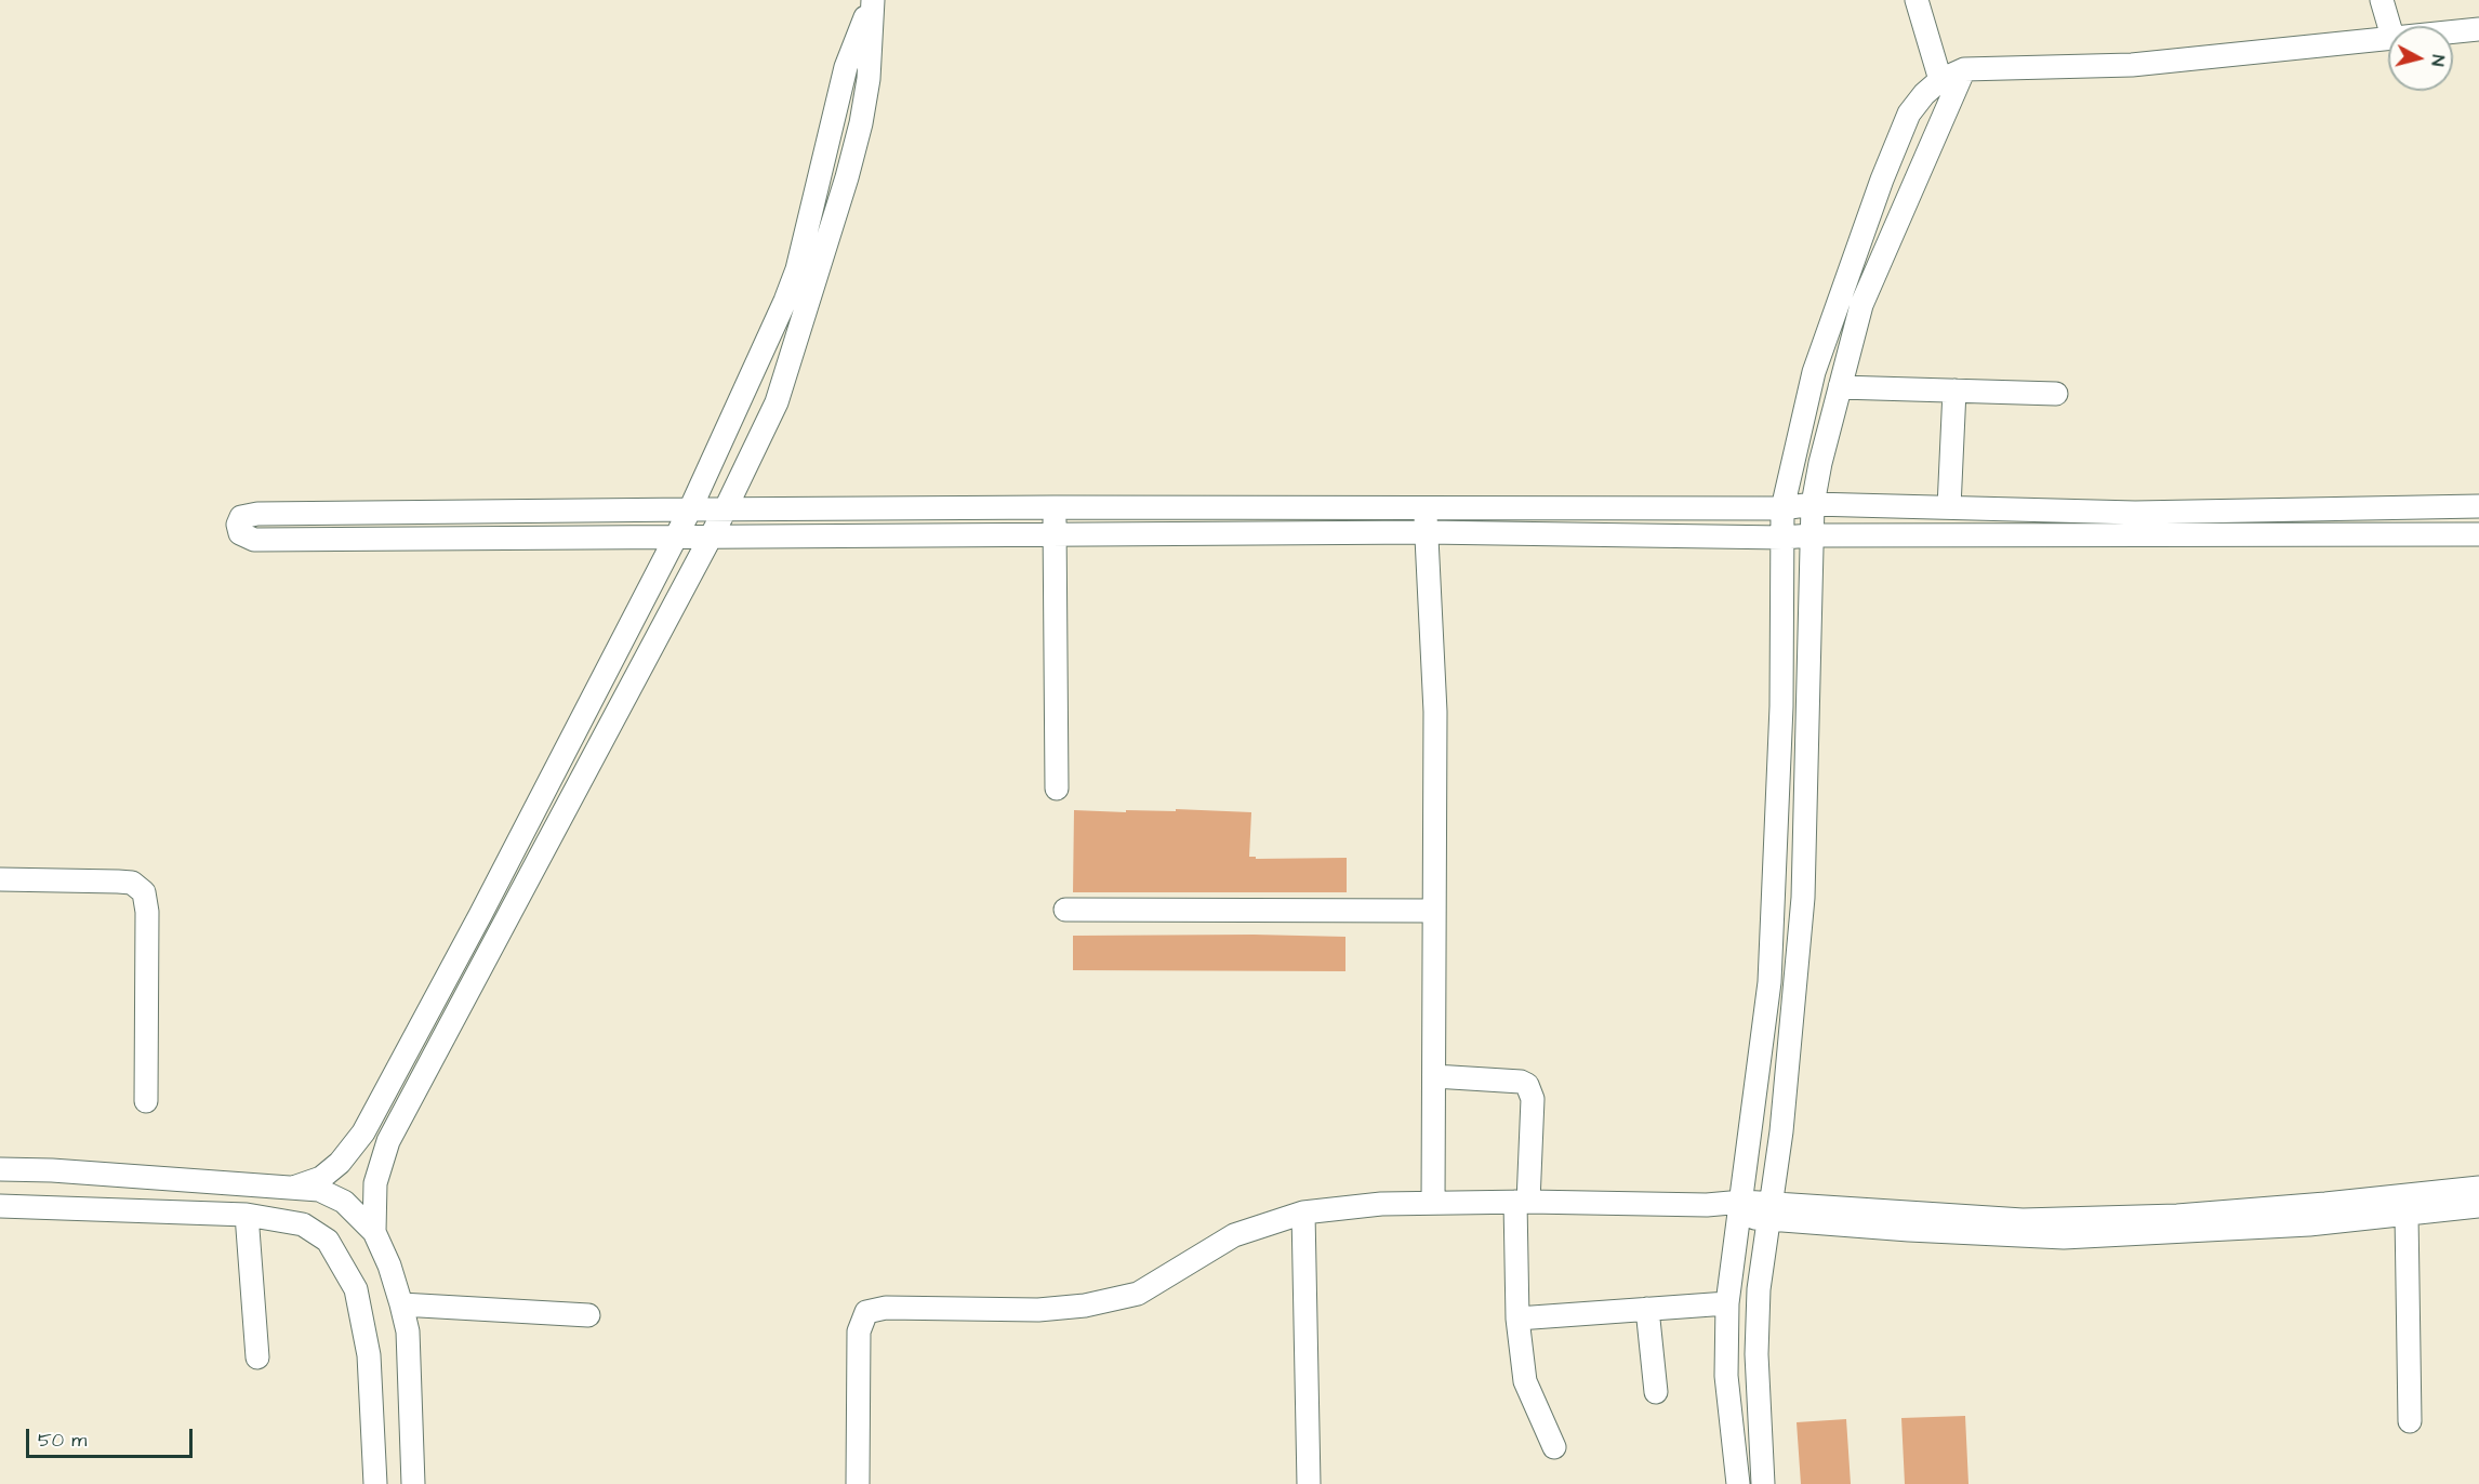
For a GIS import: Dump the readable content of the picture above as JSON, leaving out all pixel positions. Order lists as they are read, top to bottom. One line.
{"scale_bar":"50 m","north":"right"}
